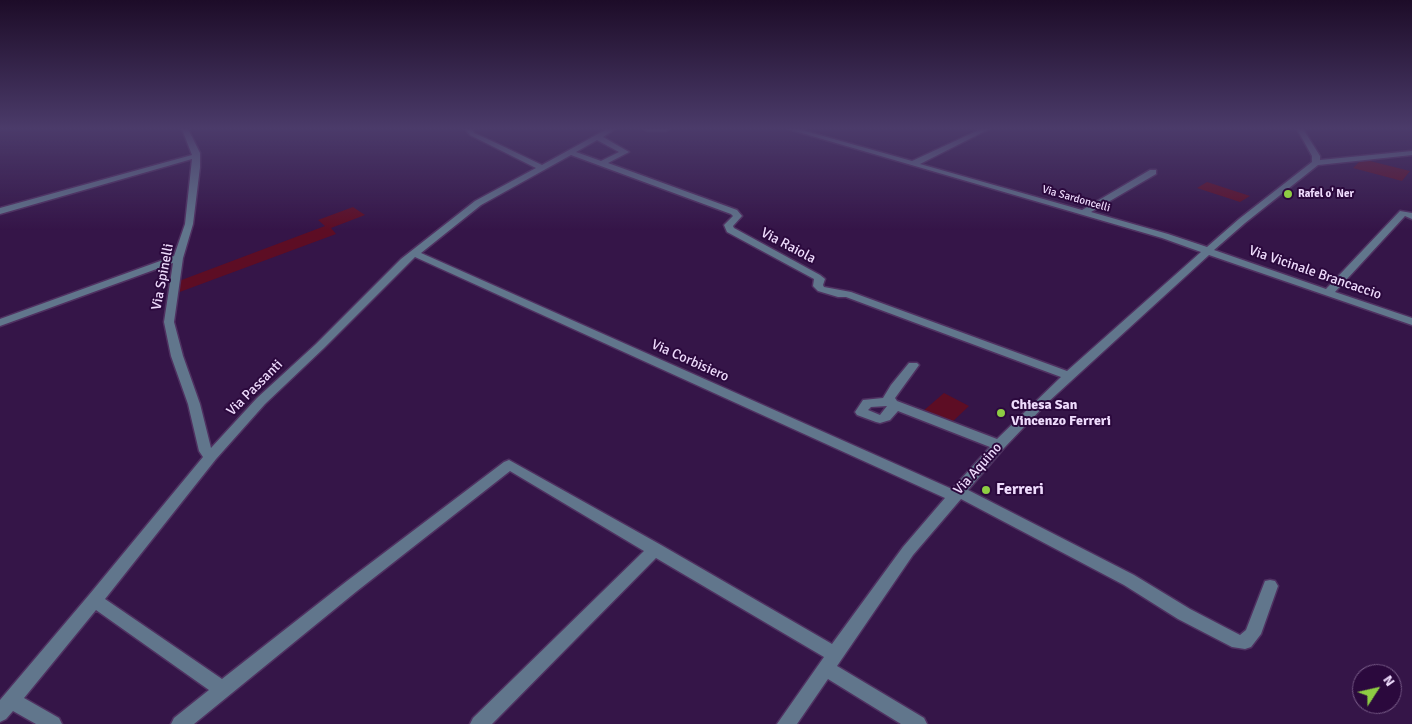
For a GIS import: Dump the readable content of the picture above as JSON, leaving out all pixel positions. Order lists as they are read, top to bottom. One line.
{"streets":{"street":["Via Sardoncelli","Via Raiola","Via Vicinale Brancaccio","Via Spinelli","Via Corbisiero","Via Passanti","Via Aquino"]},"crossings":[["Via Sardoncelli","Via Vicinale Brancaccio"],["Via Sardoncelli","Via Aquino"],["Via Raiola","Via Aquino"],["Via Vicinale Brancaccio","Via Aquino"],["Via Spinelli","Via Passanti"],["Via Corbisiero","Via Passanti"],["Via Corbisiero","Via Aquino"]],"places":["Rafel o' Ner","Chiesa San Vincenzo Ferreri","Ferreri"],"north":"top right"}
